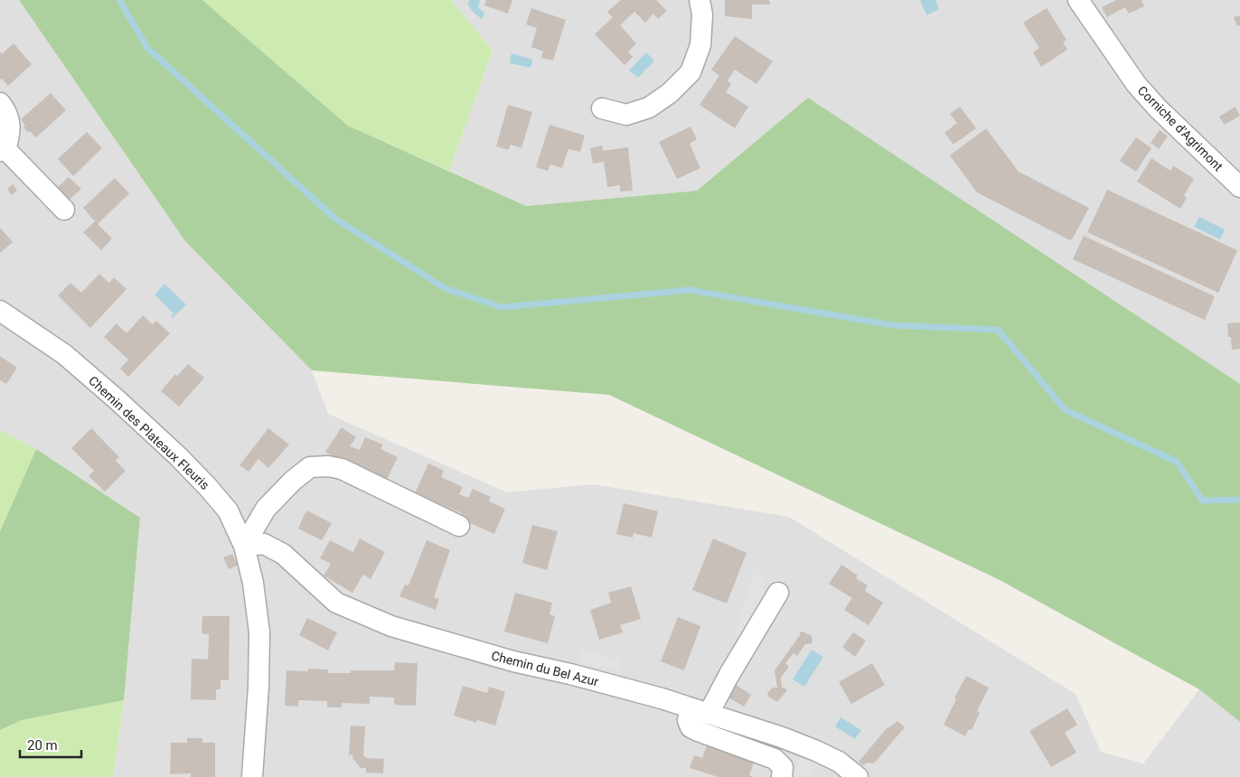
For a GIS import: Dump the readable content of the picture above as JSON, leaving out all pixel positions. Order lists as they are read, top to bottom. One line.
{"streets":{"street":["Corniche d'Agrimont","Chemin des Plateaux Fleuris","Chemin du Bel Azur"]},"crossings":[["Chemin des Plateaux Fleuris","Chemin du Bel Azur"]],"scale_bar":"20 m"}
